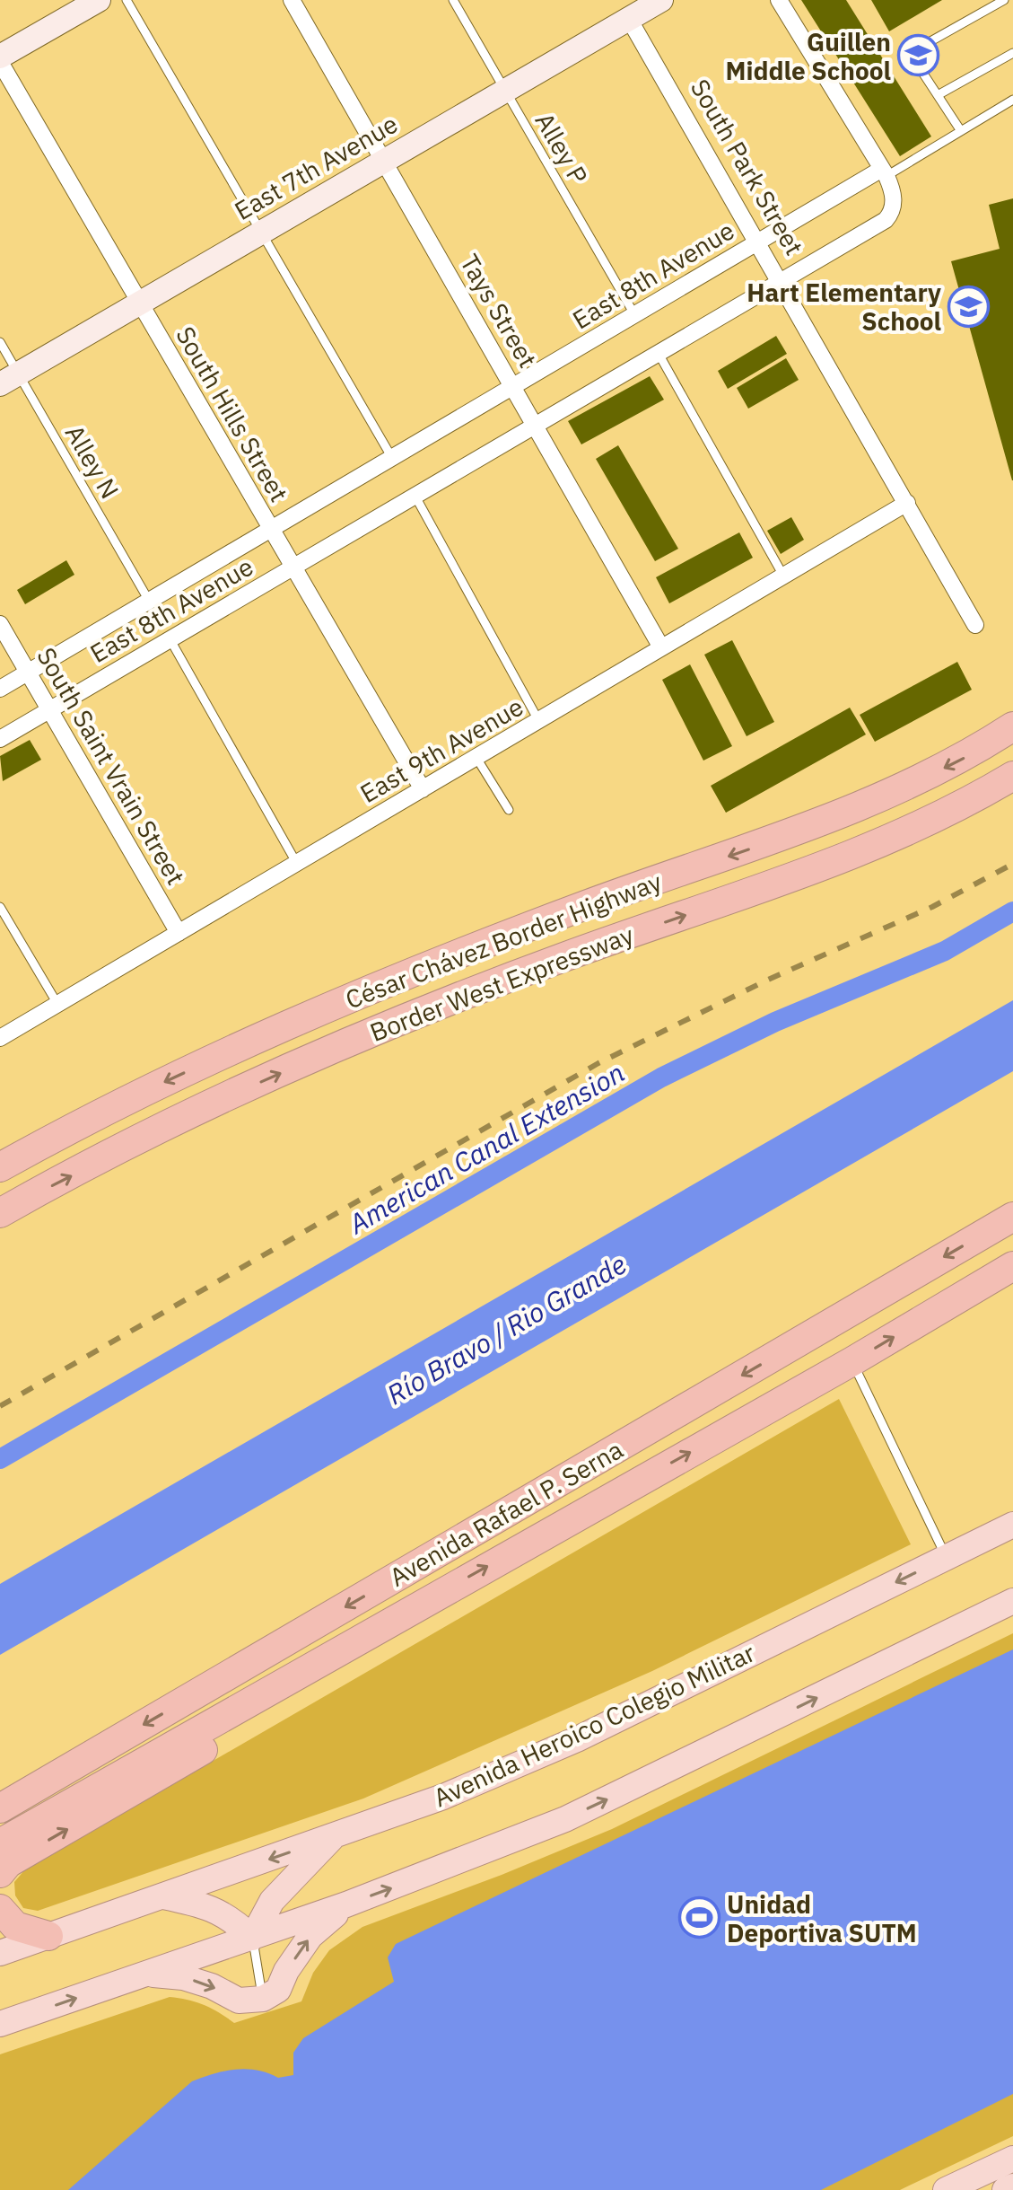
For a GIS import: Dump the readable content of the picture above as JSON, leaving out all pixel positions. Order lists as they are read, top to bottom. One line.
{"streets":{"highway":["César Chávez Border Highway","Border West Expressway","Avenida Rafael P. Serna"],"main road":["Avenida Heroico Colegio Militar"],"street":["East 7th Avenue","South Park Street","East 8th Avenue","Tays Street","South Hills Street","East 9th Avenue","South Saint Vrain Street"],"lane":["Alley P","Alley N"]},"crossings":[["Alley P","East 7th Avenue"],["Alley P","East 8th Avenue"],["East 7th Avenue","South Park Street"],["East 7th Avenue","Tays Street"],["East 7th Avenue","South Hills Street"],["East 7th Avenue","Alley N"],["South Park Street","East 8th Avenue"],["South Park Street","East 9th Avenue"],["East 8th Avenue","Tays Street"],["East 8th Avenue","South Hills Street"],["East 8th Avenue","Alley N"],["East 8th Avenue","South Saint Vrain Street"],["Tays Street","East 9th Avenue"],["South Hills Street","East 9th Avenue"],["East 9th Avenue","South Saint Vrain Street"]],"one_way":["César Chávez Border Highway","Border West Expressway"],"water":["American Canal Extension","Río Bravo / Rio Grande"],"places":{"school or university":["Guillen Middle School","Hart Elementary School"],"sports":["Unidad Deportiva SUTM"]}}
